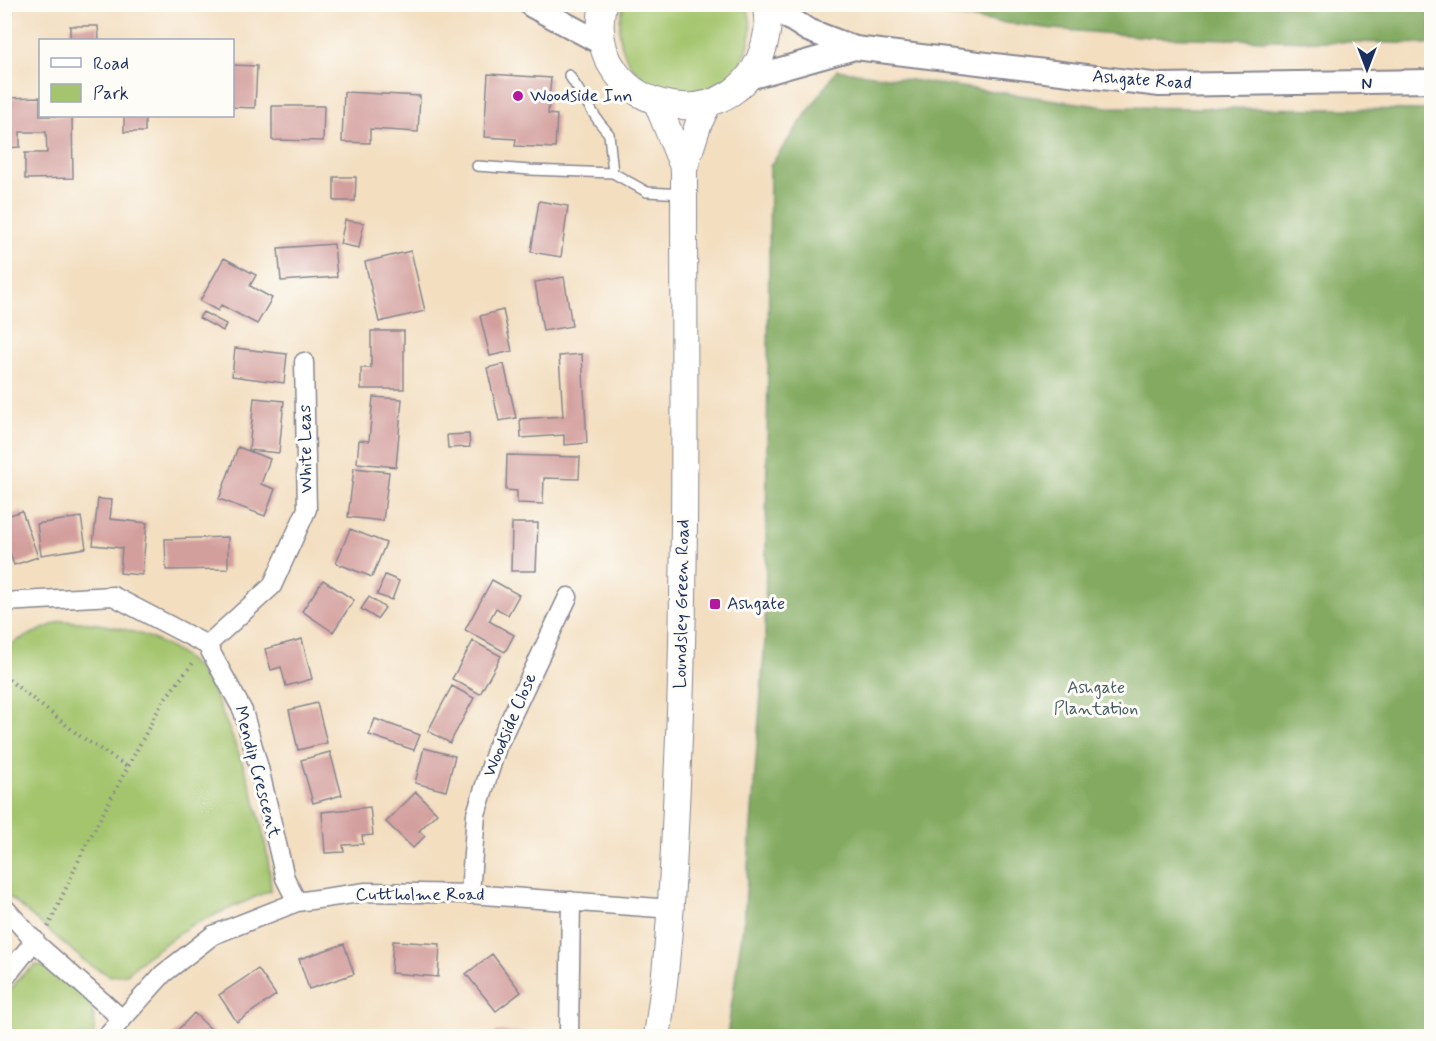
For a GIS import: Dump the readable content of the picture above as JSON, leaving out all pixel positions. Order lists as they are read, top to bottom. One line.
{"streets":{"main road":["Loundsley Green Road"],"street":["Ashgate Road","White Leas","Woodside Close","Mendip Crescent","Cuttholme Road"]},"crossings":[["White Leas","Mendip Crescent"],["Loundsley Green Road","Cuttholme Road"],["Woodside Close","Cuttholme Road"],["Mendip Crescent","Cuttholme Road"]],"parks":["Ashgate Plantation"],"places":{"other":["Woodside Inn"],"transit":["Ashgate"]},"legend":["Road","Park"],"north":"bottom"}
